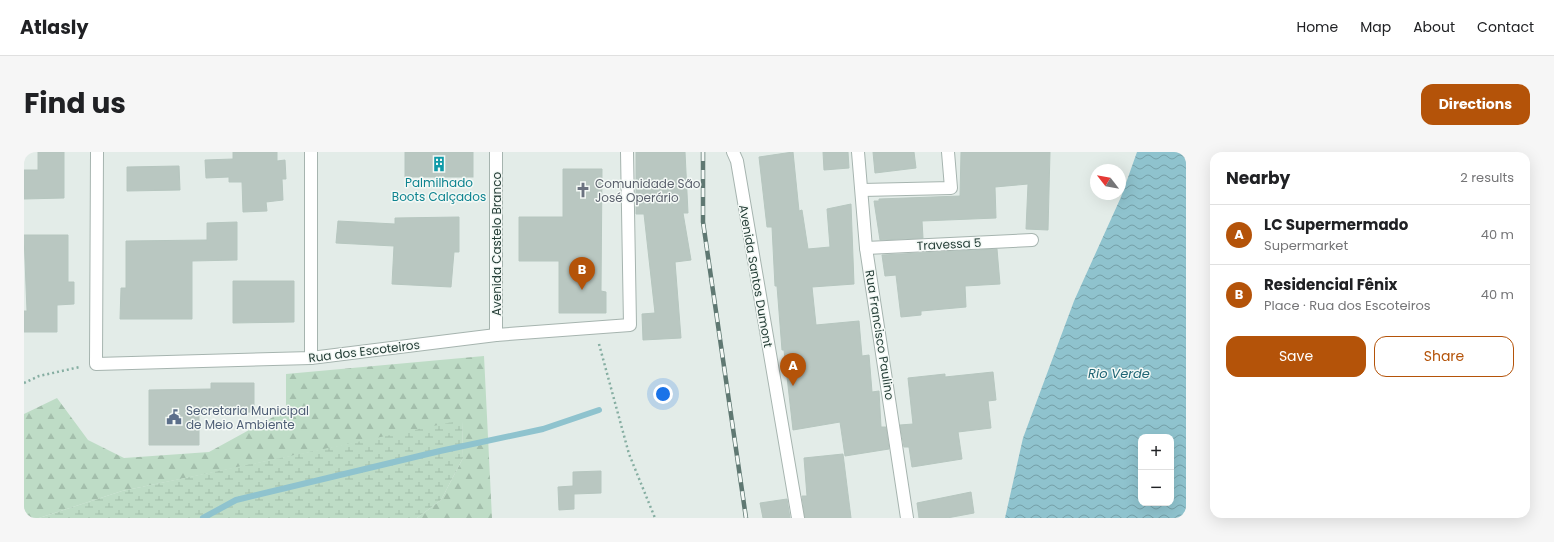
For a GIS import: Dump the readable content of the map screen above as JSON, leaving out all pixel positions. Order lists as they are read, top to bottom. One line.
{"streets":{"street":["Avenida Castelo Branco","Travessa 5","Avenida Santos Dumont","Rua Francisco Paulino","Rua dos Escoteiros"]},"crossings":[["Avenida Castelo Branco","Rua dos Escoteiros"],["Travessa 5","Rua Francisco Paulino"]],"water":["Rio Verde"],"places":{"building":["Palmilhado Boots Calçados"],"church":["Comunidade São José Operário"],"public building":["Secretaria Municipal de Meio Ambiente"]},"north":"top left","page":{"header":"Atlasly","nav":["Home","Map","About","Contact"],"title":"Find us","buttons":["Directions",["Save","Share"]],"heading":["Nearby","2 results"],"list":[{"mark":"A","name":"LC Supermermado","note":"Supermarket","value":"40 m"},{"mark":"B","name":"Residencial Fênix","note":"Place · Rua dos Escoteiros","value":"40 m"}],"pins":["B","A"],"map_buttons":["+","−"]}}
